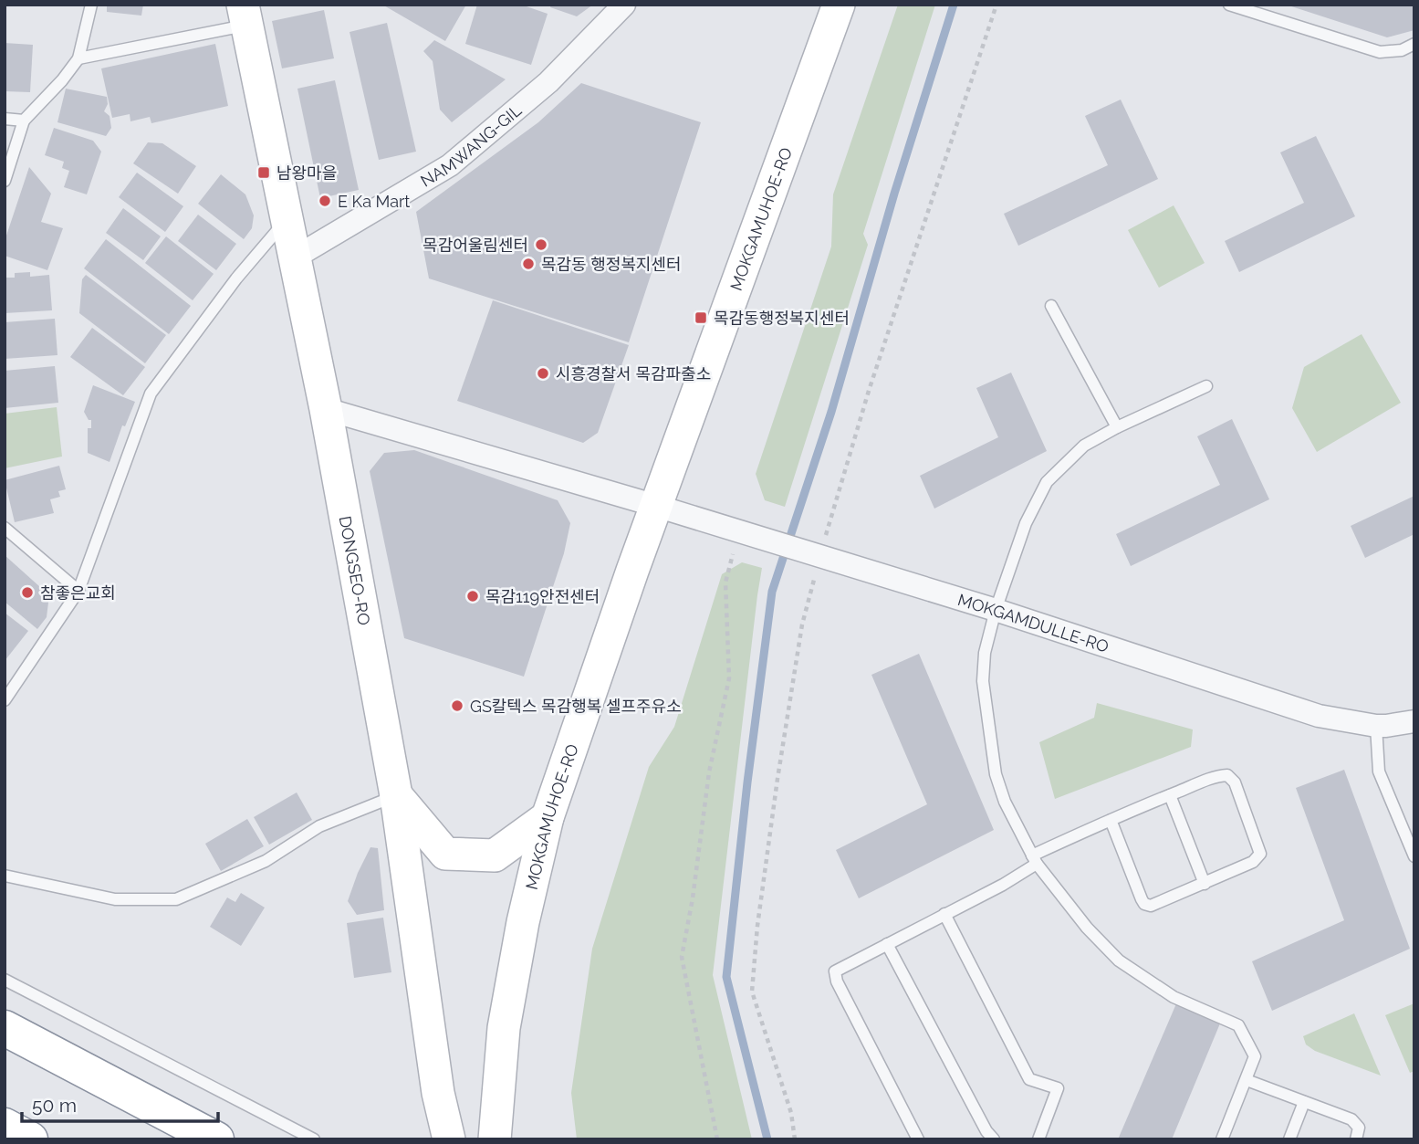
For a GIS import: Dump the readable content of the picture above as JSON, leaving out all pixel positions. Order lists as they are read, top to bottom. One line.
{"streets":{"street":["NAMWANG-GIL","MOKGAMUHOE-RO","DONGSEO-RO","MOKGAMDULLE-RO"]},"crossings":[["NAMWANG-GIL","DONGSEO-RO"],["MOKGAMUHOE-RO","MOKGAMDULLE-RO"]],"places":{"transit":["남왕마을","목감동행정복지센터"],"other":["E Ka Mart","목감어울림센터","목감동 행정복지센터","시흥경찰서 목감파출소","참좋은교회","목감119안전센터","GS칼텍스 목감행복 셀프주유소"]},"scale_bar":"50 m"}
